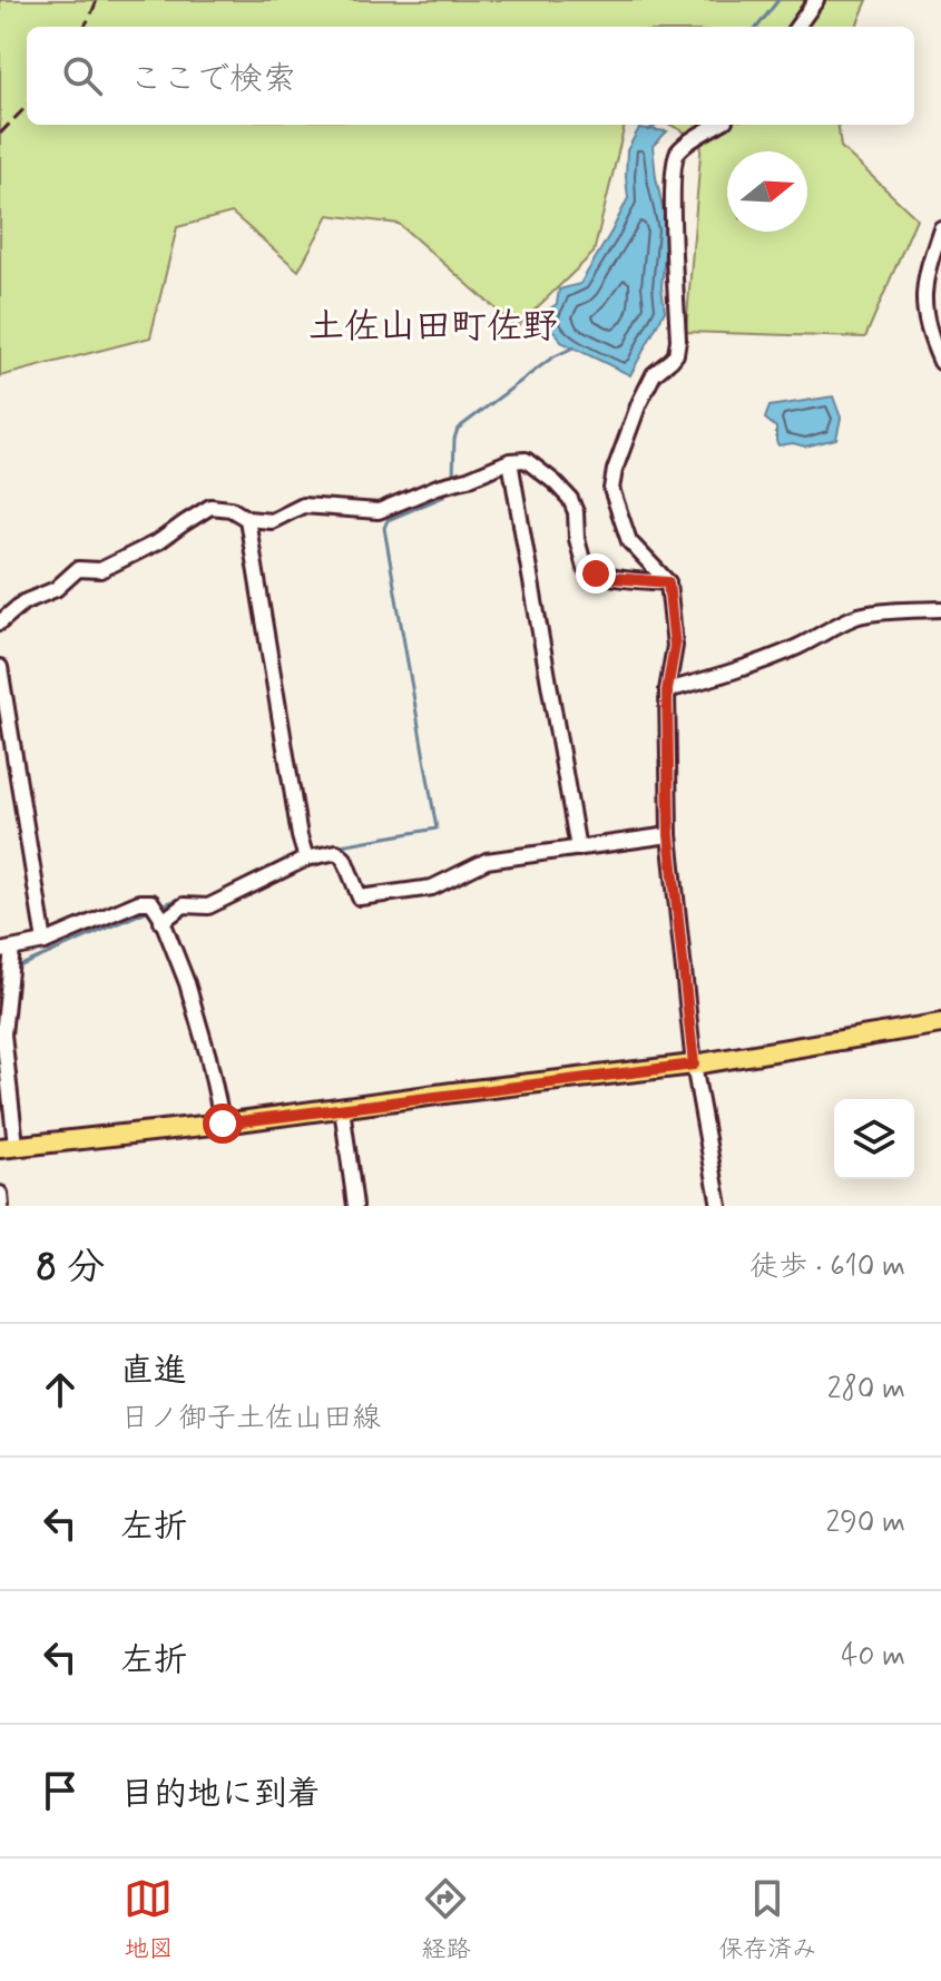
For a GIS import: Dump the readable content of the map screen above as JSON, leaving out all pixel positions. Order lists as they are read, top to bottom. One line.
{"districts":["土佐山田町佐野"],"north":"right","page":{"search":"ここで検索","heading":["8 分","徒歩 · 610 m"],"list":[["直進","日ノ御子土佐山田線","280 m"],["左折","290 m"],["左折","40 m"],"目的地に到着"],"nav":["地図","経路","保存済み"]}}
